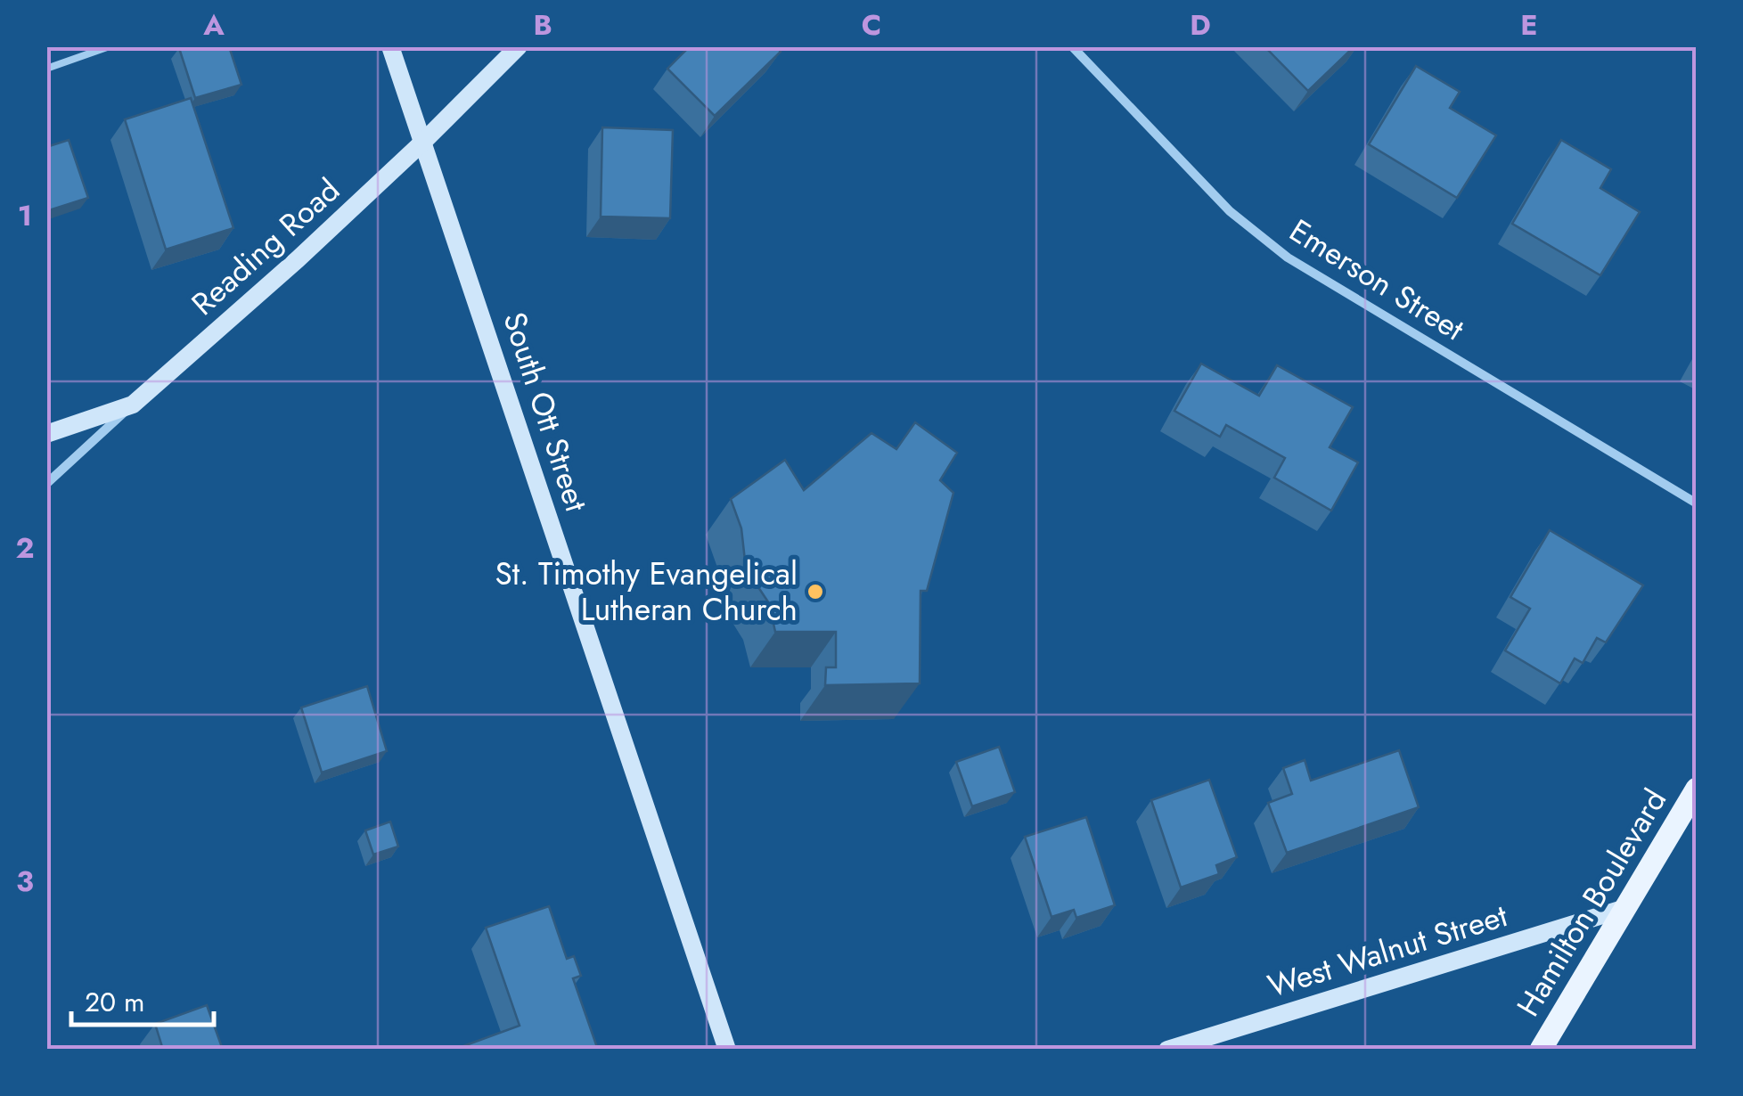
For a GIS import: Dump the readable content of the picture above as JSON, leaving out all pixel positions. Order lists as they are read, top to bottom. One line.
{"streets":{"main road":["Hamilton Boulevard"],"street":["Reading Road","Emerson Street","South Ott Street","West Walnut Street"]},"crossings":[["Reading Road","South Ott Street"],["Hamilton Boulevard","West Walnut Street"]],"places":["St. Timothy Evangelical Lutheran Church"],"scale_bar":"20 m","grid":{"columns":["A","B","C","D","E"],"rows":["1","2","3"]}}
